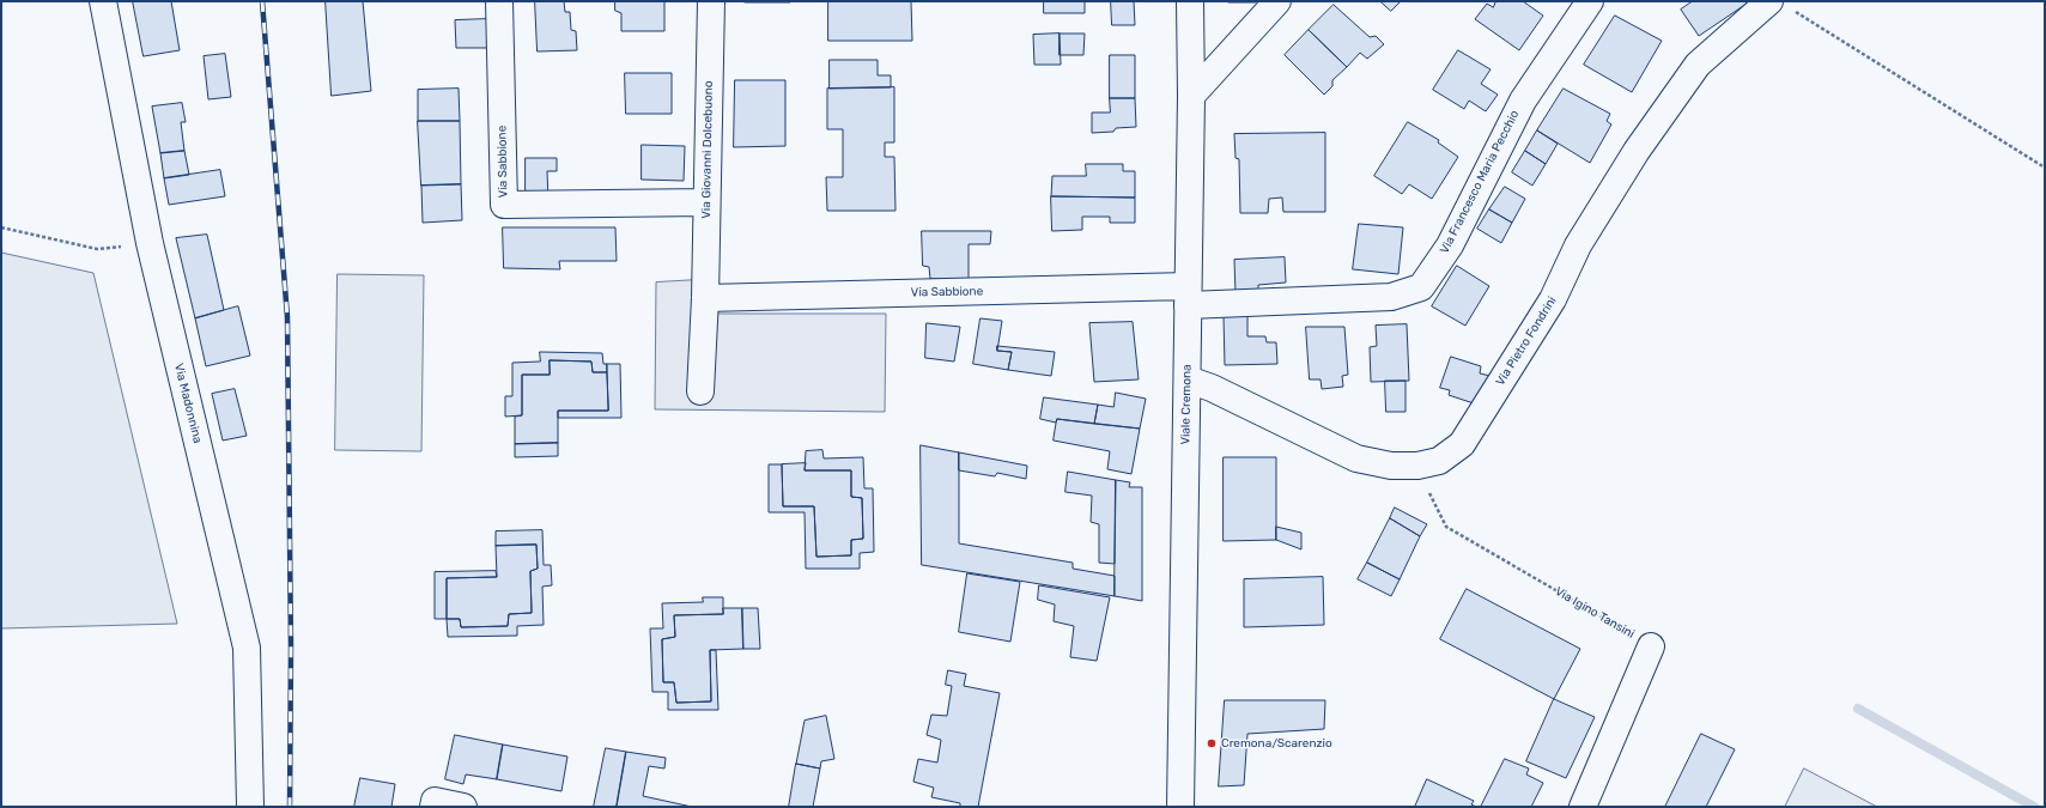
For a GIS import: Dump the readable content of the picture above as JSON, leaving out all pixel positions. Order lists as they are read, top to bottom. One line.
{"streets":{"street":["Via Giovanni Dolcebuono","Via Sabbione","Via Francesco Maria Pecchio","Via Pietro Fondrini","Via Madonnina","Viale Cremona"],"path":["Via Igino Tansini"]},"crossings":[["Via Giovanni Dolcebuono","Via Sabbione"],["Via Sabbione","Via Francesco Maria Pecchio"],["Via Sabbione","Viale Cremona"],["Via Francesco Maria Pecchio","Viale Cremona"],["Via Pietro Fondrini","Viale Cremona"],["Via Pietro Fondrini","Via Igino Tansini"]],"places":["Cremona/Scarenzio"]}
